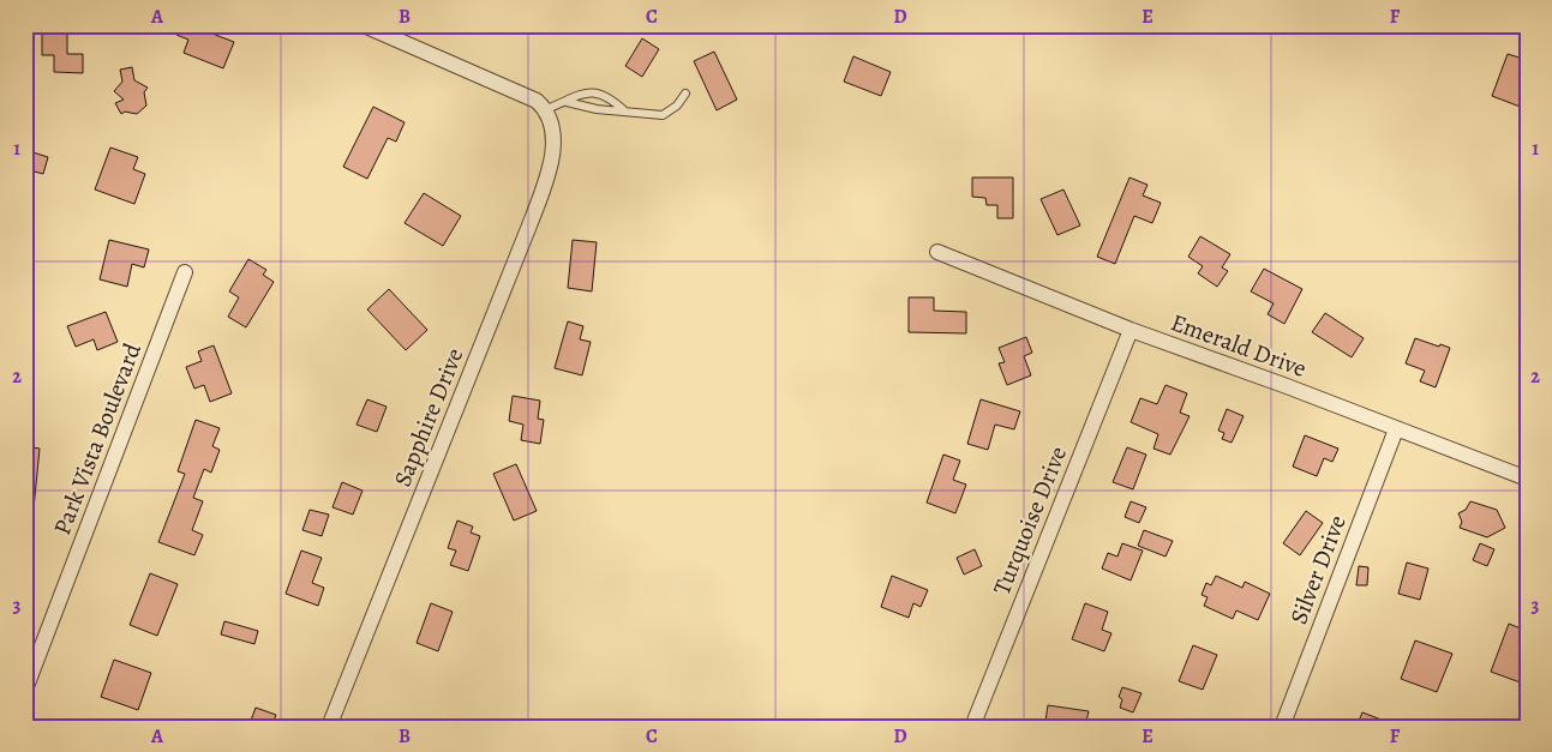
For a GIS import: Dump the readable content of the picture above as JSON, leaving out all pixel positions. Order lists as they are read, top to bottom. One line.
{"streets":{"street":["Emerald Drive","Sapphire Drive","Park Vista Boulevard","Turquoise Drive","Silver Drive"]},"crossings":[["Emerald Drive","Turquoise Drive"],["Emerald Drive","Silver Drive"]],"grid":{"columns":["A","B","C","D","E","F"],"rows":["1","2","3"]}}
